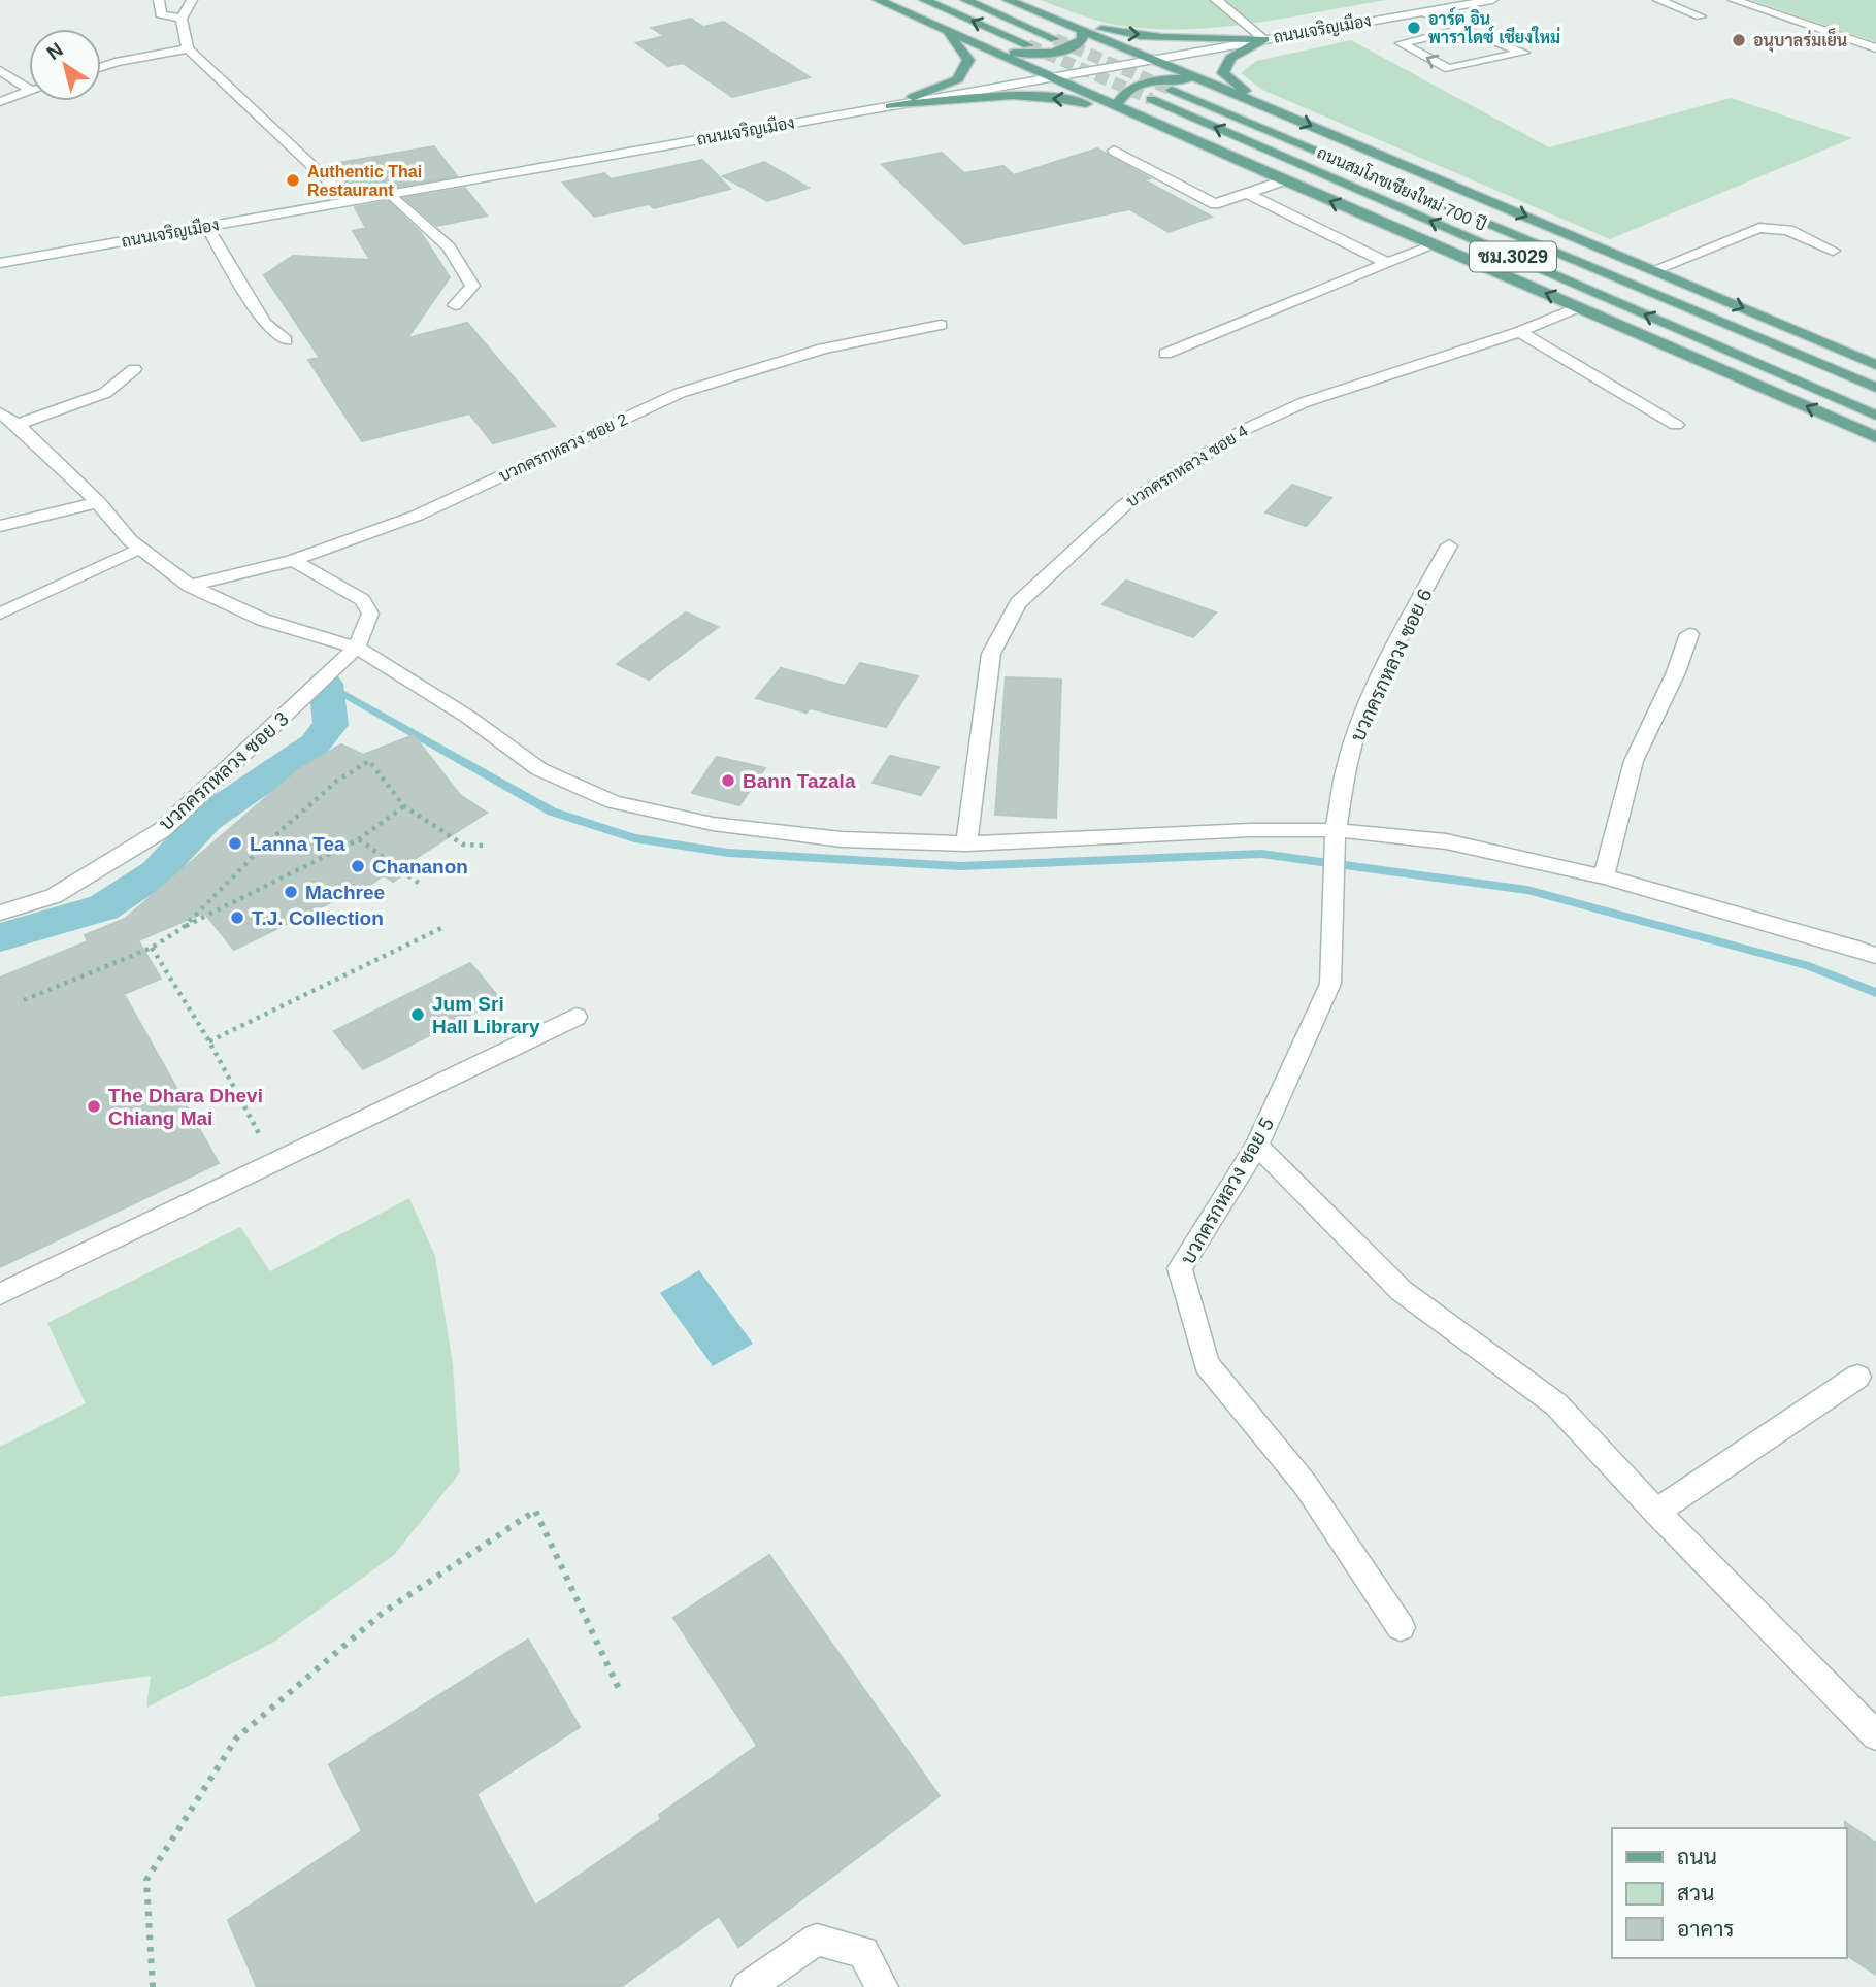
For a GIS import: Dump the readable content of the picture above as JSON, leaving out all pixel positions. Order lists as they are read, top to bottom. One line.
{"streets":{"main road":["ถนนสมโภชเชียงใหม่ 700 ปี","ชม.3029"],"street":["ถนนเจริญเมือง","บวกครกหลวง ซอย 2","บวกครกหลวง ซอย 4","บวกครกหลวง ซอย 6","บวกครกหลวง ซอย 3","บวกครกหลวง ซอย 5"]},"crossings":[["บวกครกหลวง ซอย 6","บวกครกหลวง ซอย 5"]],"places":["อาร์ต อิน พาราไดซ์ เชียงใหม่","อนุบาลร่มเย็น","Authentic Thai Restaurant","Bann Tazala","Lanna Tea","Chananon","Machree","T.J. Collection","Jum Sri Hall Library","The Dhara Dhevi Chiang Mai"],"legend":["ถนน","สวน","อาคาร"],"north":"top left"}
